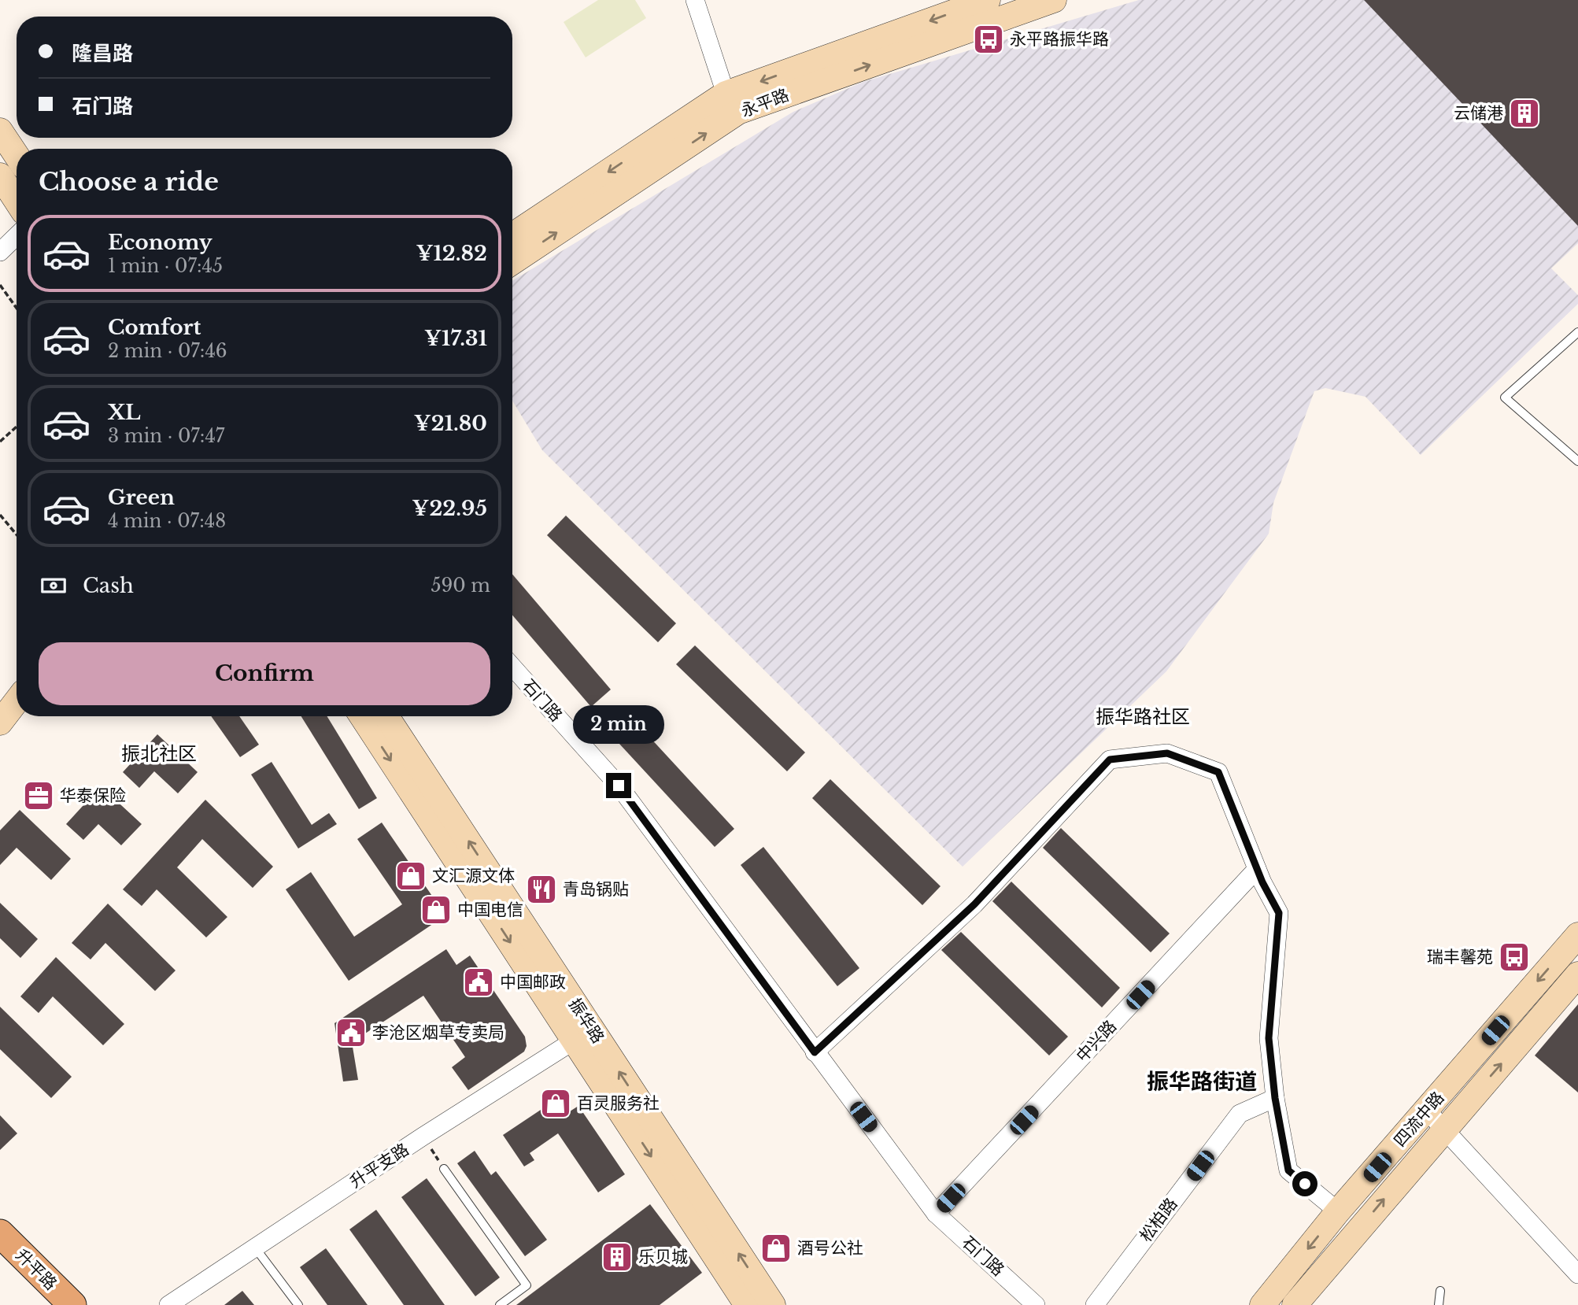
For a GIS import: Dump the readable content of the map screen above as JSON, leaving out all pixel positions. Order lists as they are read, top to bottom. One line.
{"streets":{"main road":["永平路","振华路","四流中路","升平路"],"street":["石门路","中兴路","升平支路","松柏路"]},"crossings":[["石门路","中兴路"],["振华路","升平支路"]],"districts":["振华路社区","振北社区","振华路街道"],"places":{"bus stop":["永平路振华路","瑞丰馨苑"],"building":["云储港","乐贝城"],"office":["华泰保险"],"shop":["文汇源文体","中国电信","百灵服务社","酒号公社"],"restaurant":["青岛锅贴"],"public building":["中国邮政","李沧区烟草专卖局"]},"page":{"banner":["隆昌路","石门路"],"heading":"Choose a ride","list":[{"name":"Economy","note":"1 min · 07:45","value":"¥12.82"},{"name":"Comfort","note":"2 min · 07:46","value":"¥17.31"},{"name":"XL","note":"3 min · 07:47","value":"¥21.80"},{"name":"Green","note":"4 min · 07:48","value":"¥22.95"}],"pay":["Cash","590 m"],"buttons":"Confirm","bubble":"2 min"}}
